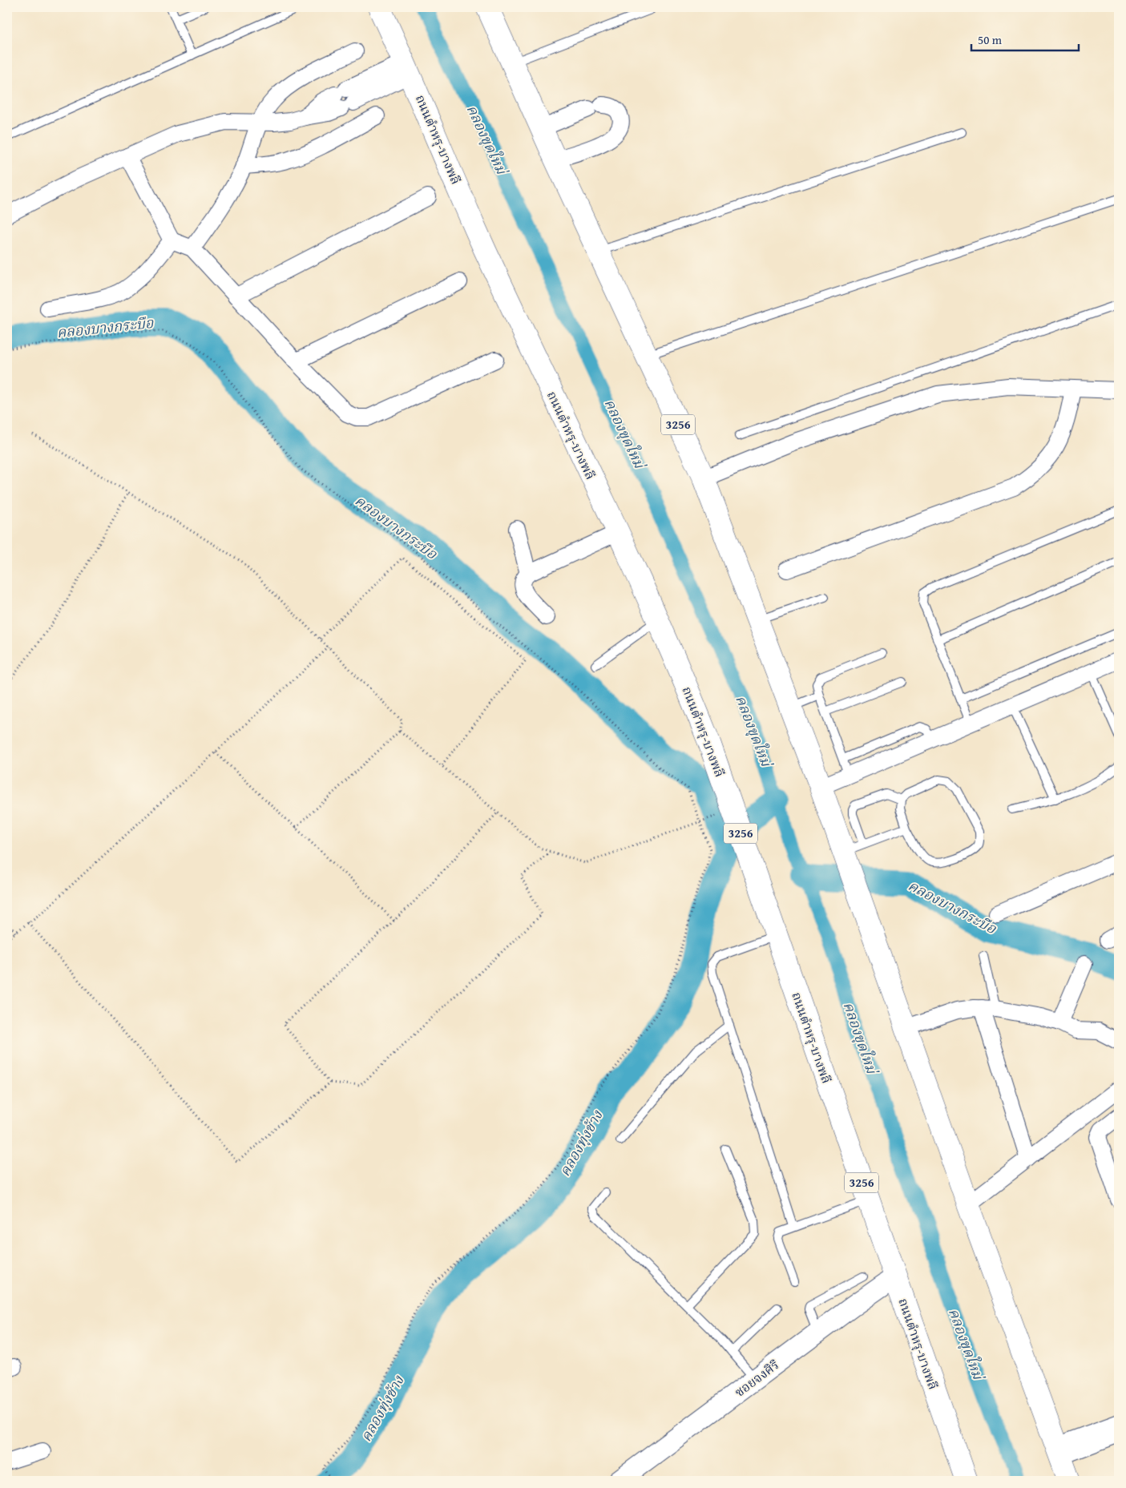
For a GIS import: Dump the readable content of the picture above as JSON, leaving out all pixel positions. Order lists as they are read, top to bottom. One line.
{"streets":{"main road":["ถนนตำหรุ-บางพลี","3256"],"street":["ซอยจงศิริ"]},"crossings":[["ถนนตำหรุ-บางพลี","ซอยจงศิริ"]],"water":["คลองขุดใหม่","คลองบางกระบือ","คลองทุ่งช้าง"],"scale_bar":"50 m"}
